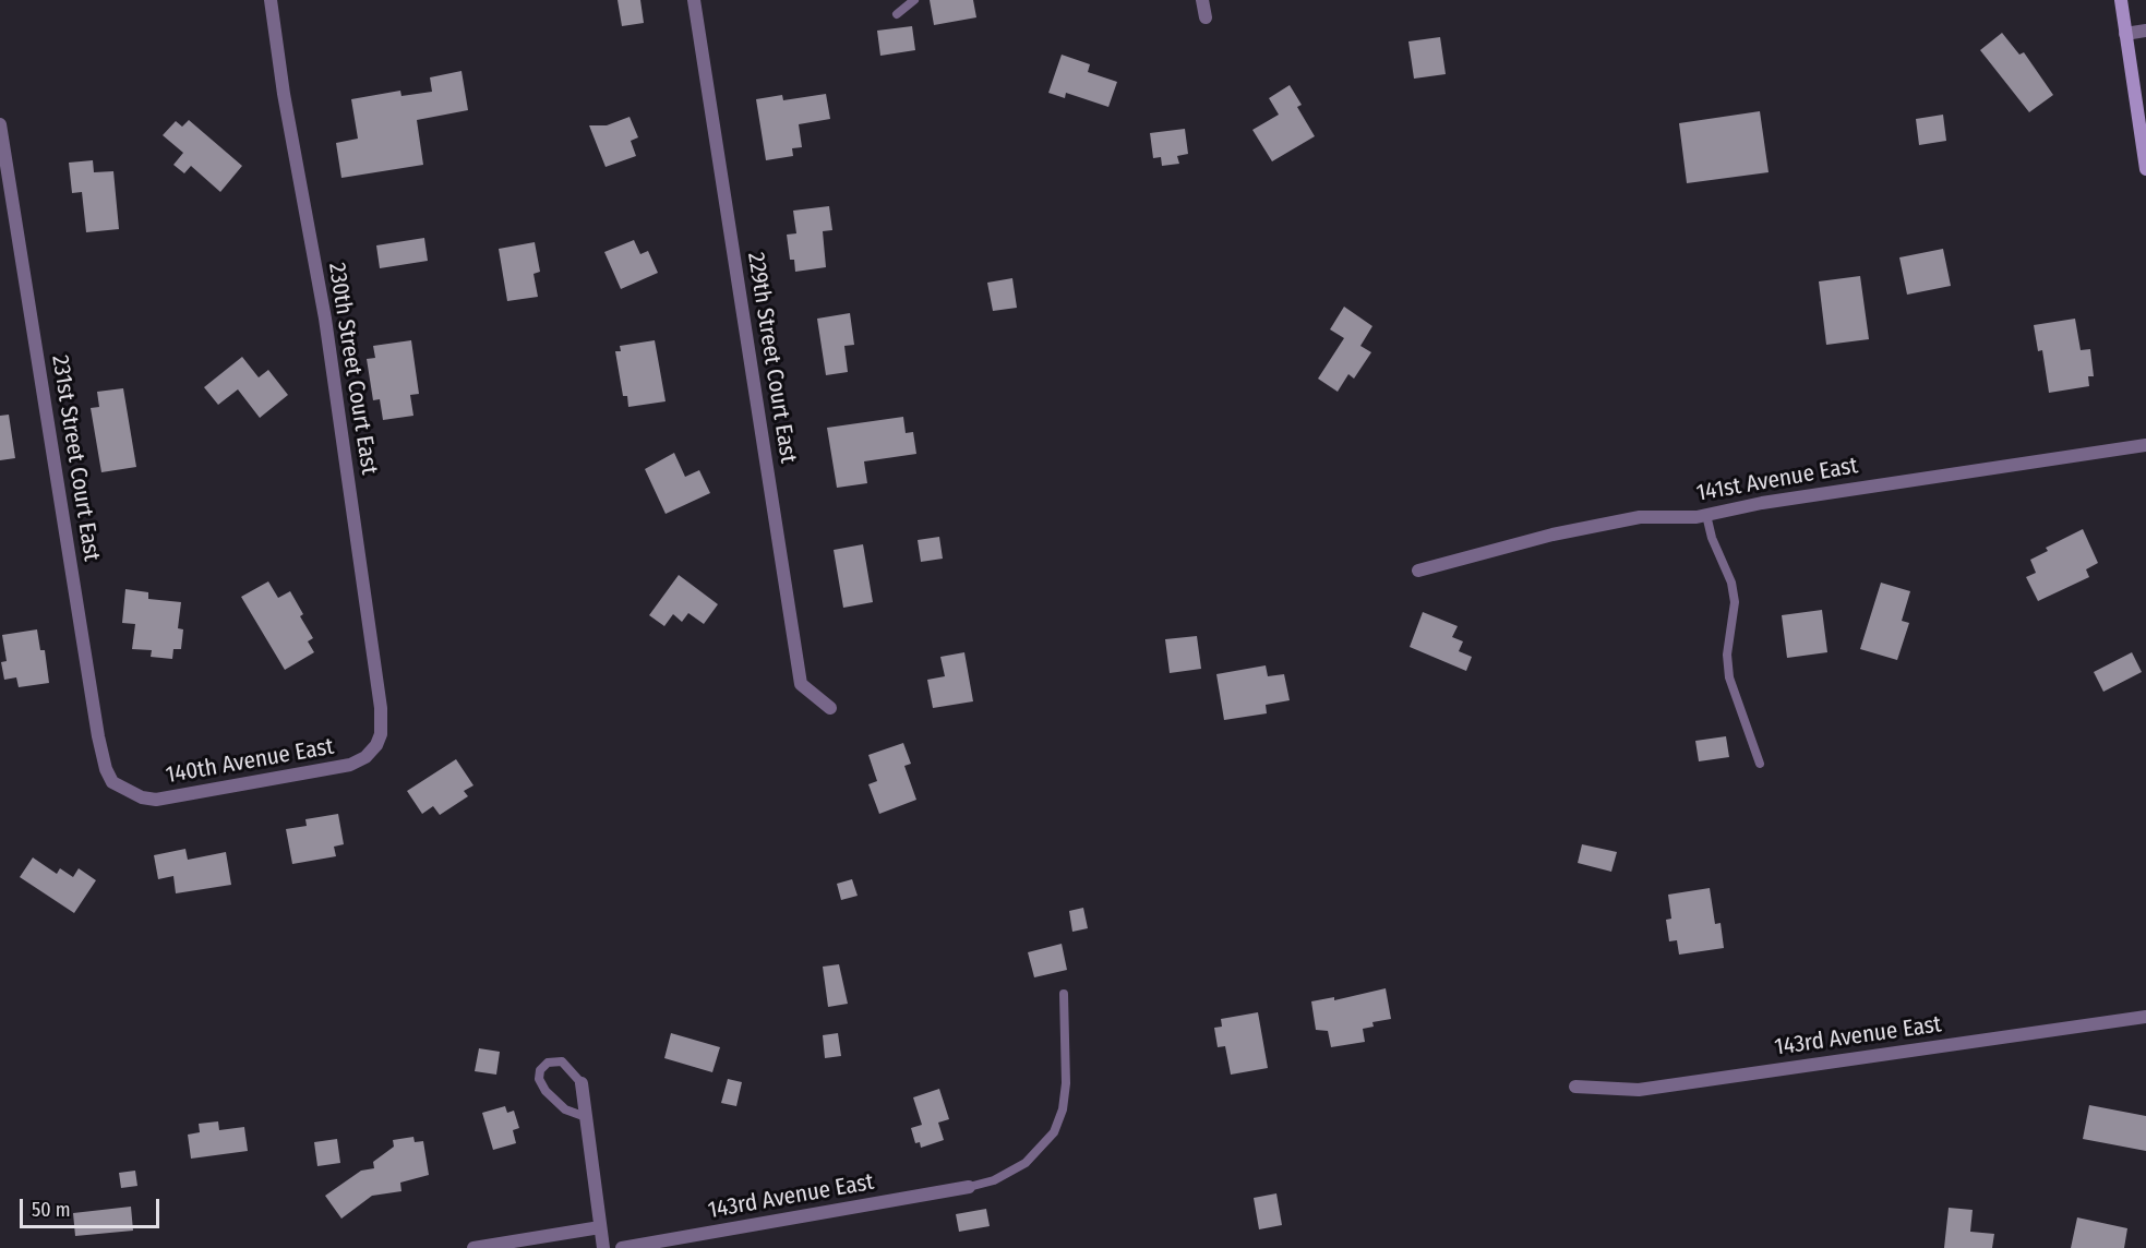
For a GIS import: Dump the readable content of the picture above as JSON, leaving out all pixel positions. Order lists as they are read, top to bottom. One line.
{"streets":{"street":["229th Street Court East","230th Street Court East","231st Street Court East","141st Avenue East","140th Avenue East","143rd Avenue East"]},"crossings":[["230th Street Court East","140th Avenue East"],["231st Street Court East","140th Avenue East"]],"scale_bar":"50 m"}
